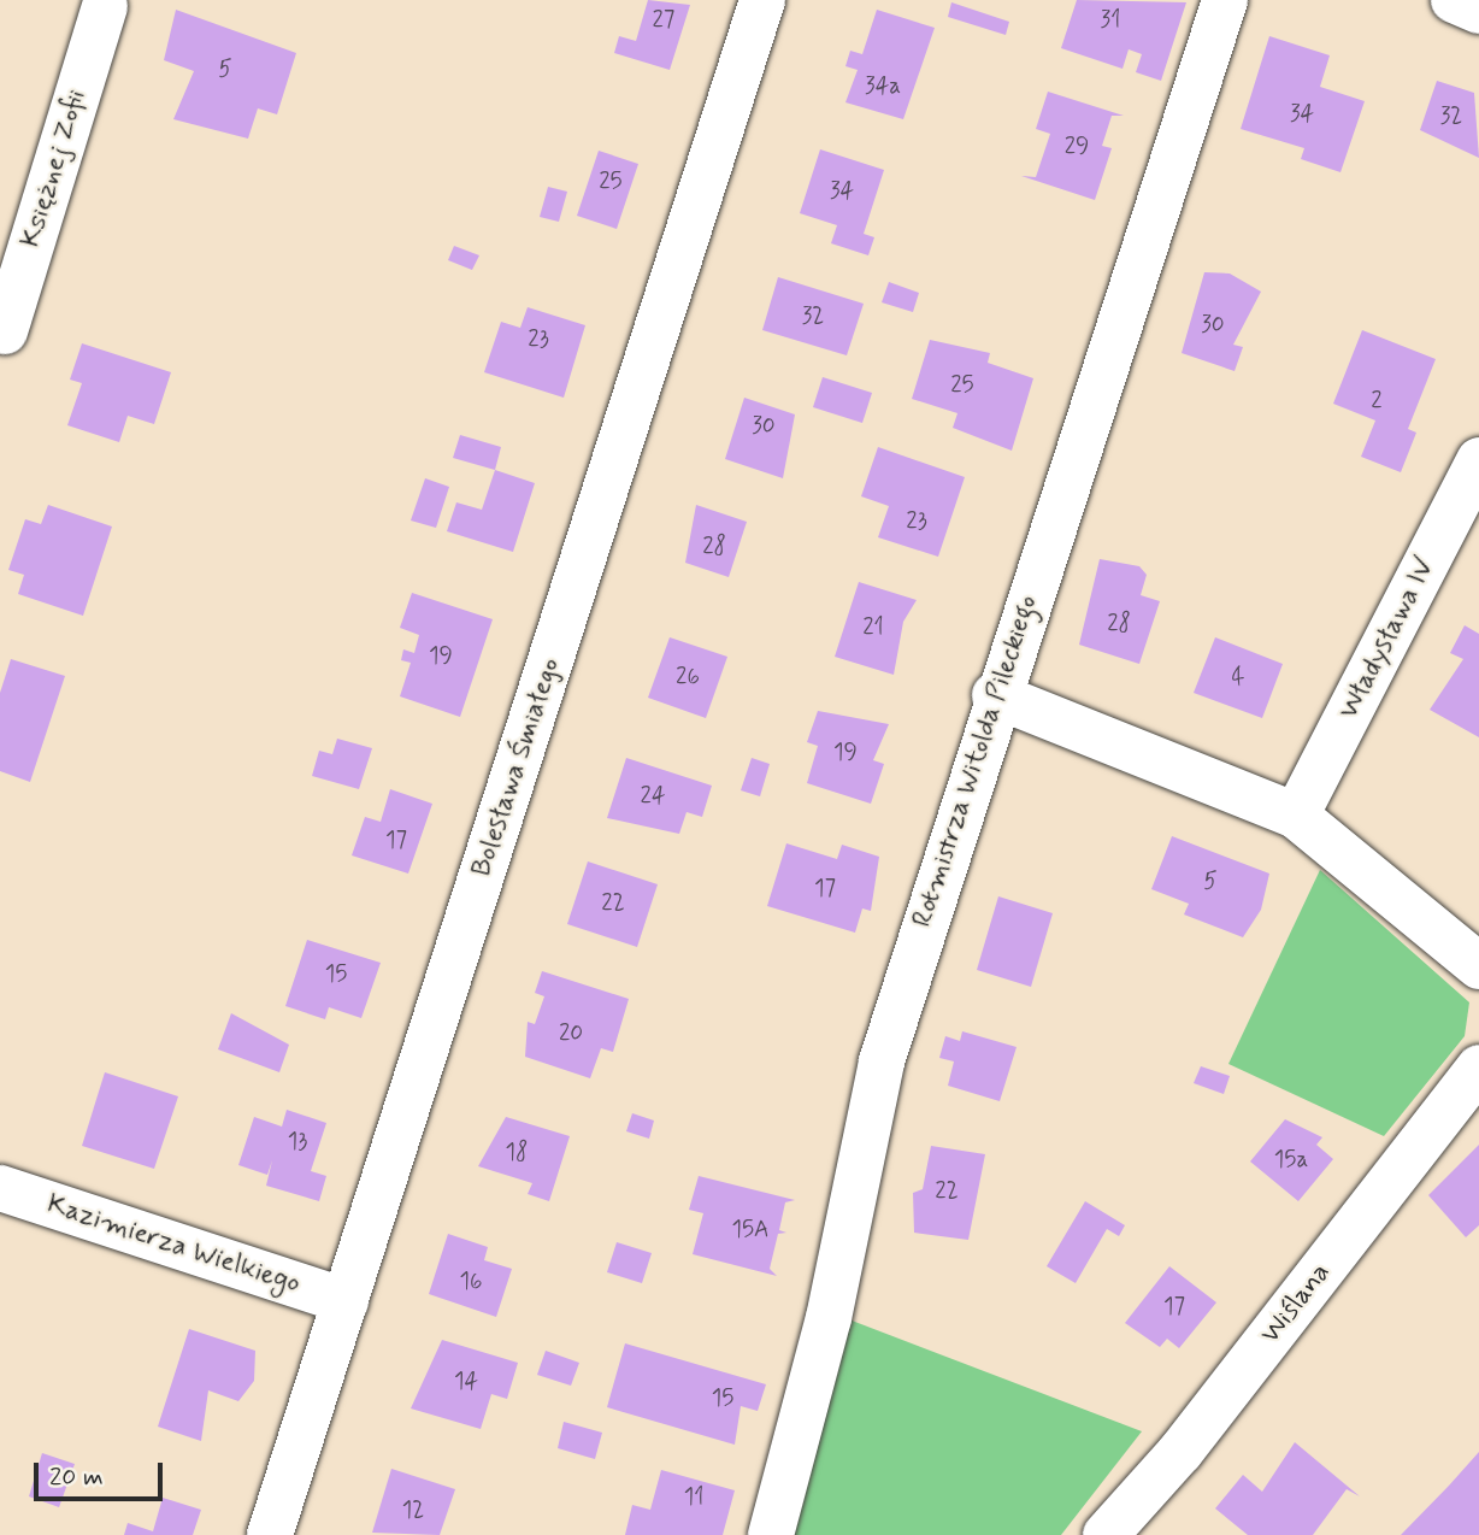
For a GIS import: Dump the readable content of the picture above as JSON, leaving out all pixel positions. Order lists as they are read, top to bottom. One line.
{"streets":{"street":["Księżnej Zofii","Władysława IV","Rotmistrza Witolda Pileckiego","Bolesława Śmiałego","Kazimierza Wielkiego","Wiślana"]},"crossings":[["Bolesława Śmiałego","Kazimierza Wielkiego"]],"house_numbers":["27","31","5","34a","34","32","29","25","34","32","30","23","25","2","30","23","28","28","21","19","26","4","19","24","17","5","17","22","15","20","13","18","15a","22","15A","16","17","14","15","11","12"],"scale_bar":"20 m"}
